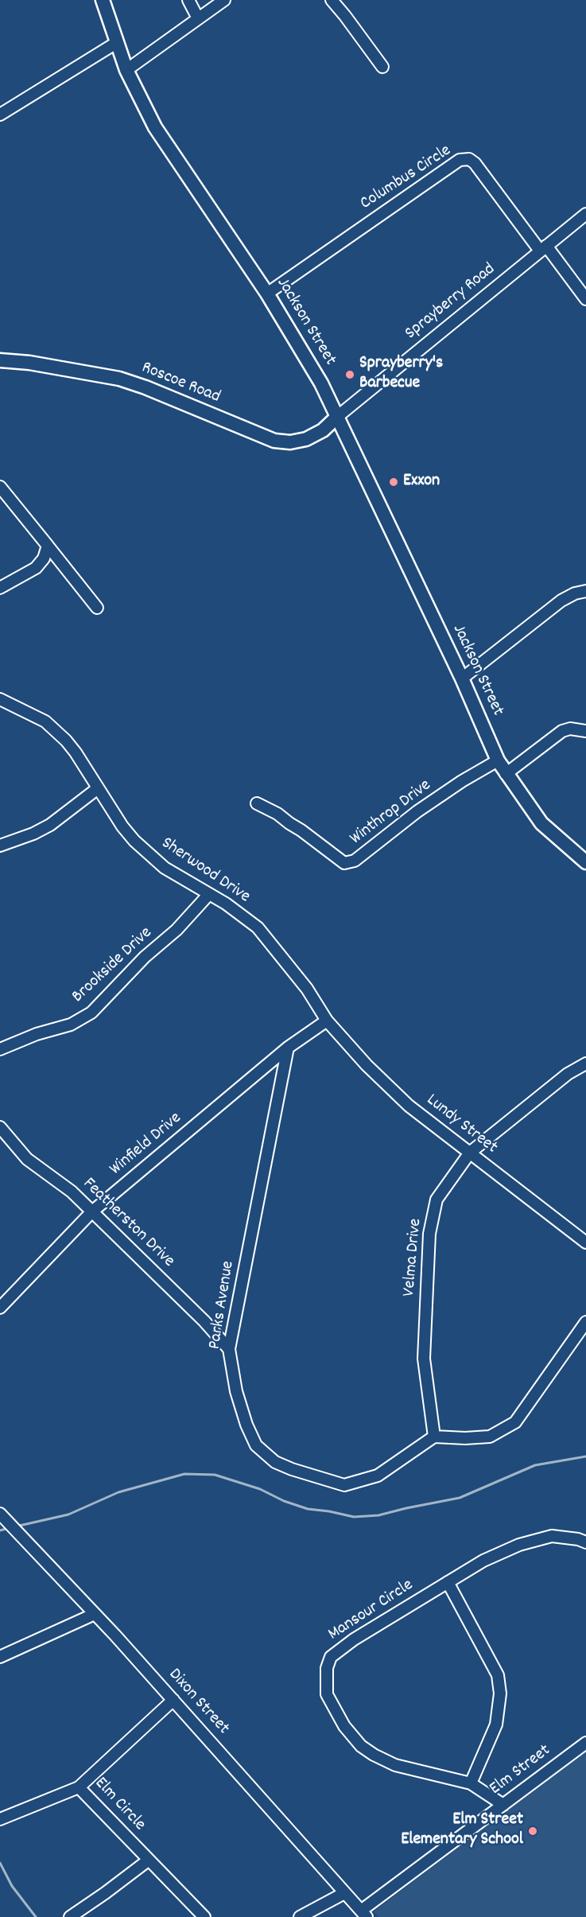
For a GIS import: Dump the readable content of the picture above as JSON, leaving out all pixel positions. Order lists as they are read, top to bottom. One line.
{"streets":{"main road":["Jackson Street","Roscoe Road"],"street":["Columbus Circle","Sprayberry Road","Winthrop Drive","Sherwood Drive","Brookside Drive","Lundy Street","Winfield Drive","Featherston Drive","Velma Drive","Parks Avenue","Mansour Circle","Dixon Street","Elm Street","Elm Circle"]},"crossings":[["Columbus Circle","Sprayberry Road"],["Columbus Circle","Jackson Street"],["Sprayberry Road","Jackson Street"],["Sprayberry Road","Roscoe Road"],["Jackson Street","Roscoe Road"],["Jackson Street","Winthrop Drive"],["Sherwood Drive","Brookside Drive"],["Sherwood Drive","Lundy Street"],["Sherwood Drive","Winfield Drive"],["Lundy Street","Winfield Drive"],["Lundy Street","Velma Drive"],["Winfield Drive","Featherston Drive"],["Winfield Drive","Parks Avenue"],["Featherston Drive","Parks Avenue"],["Velma Drive","Parks Avenue"],["Mansour Circle","Elm Street"],["Dixon Street","Elm Street"],["Dixon Street","Elm Circle"]],"places":["Sprayberry's Barbecue","Exxon","Elm Street Elementary School"]}
